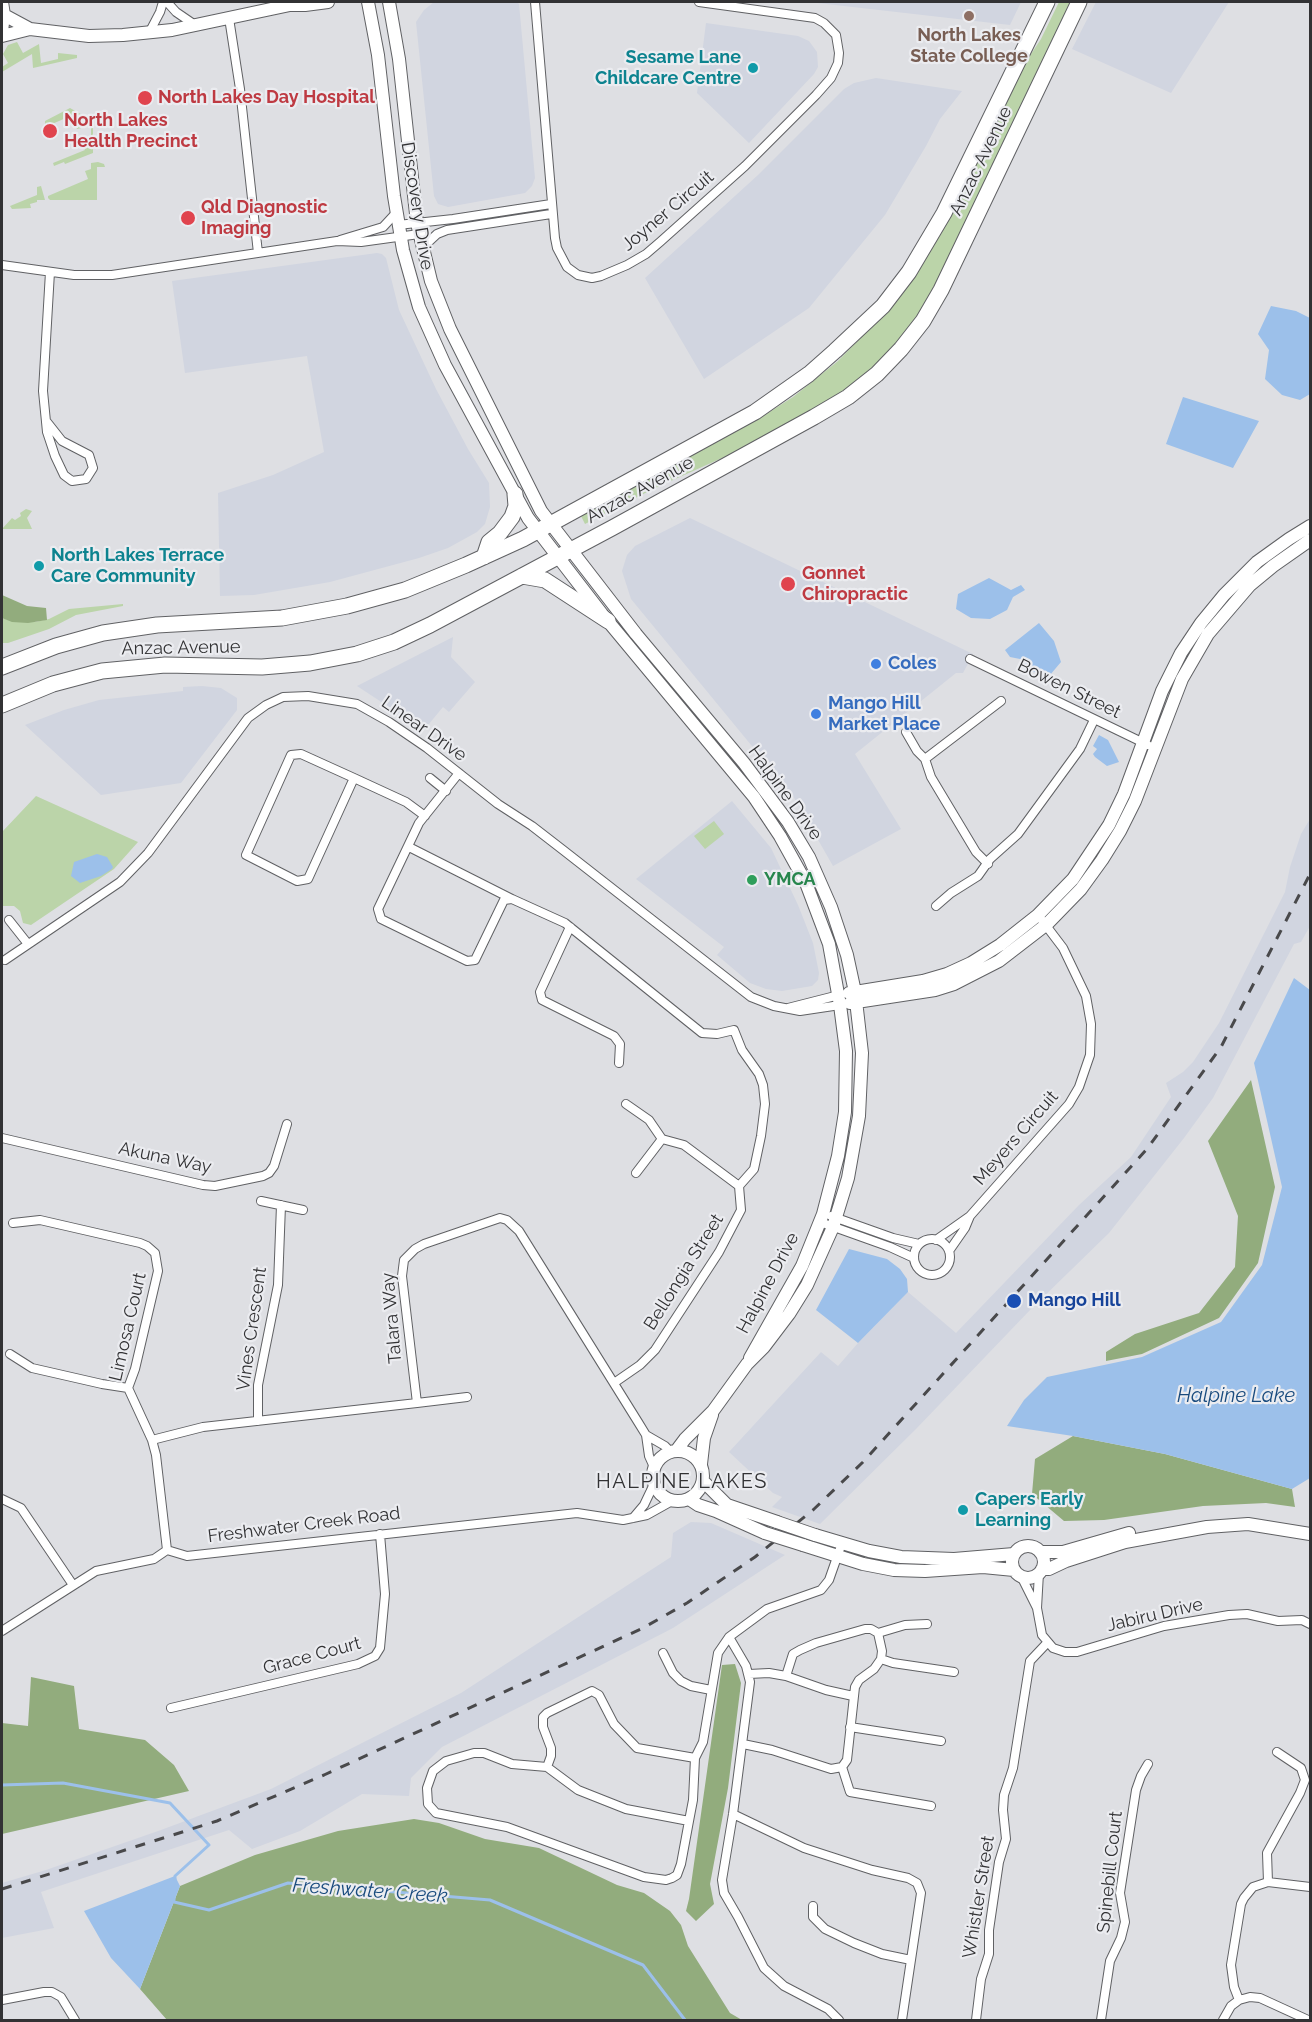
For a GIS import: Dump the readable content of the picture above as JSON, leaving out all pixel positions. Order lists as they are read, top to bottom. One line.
{"streets":{"highway":["Anzac Avenue"],"main road":["Discovery Drive","Halpine Drive"],"street":["Joyner Circuit","Bowen Street","Linear Drive","Meyers Circuit","Akuna Way","Bellongia Street","Talara Way","Limosa Court","Vines Crescent","Freshwater Creek Road","Jabiru Drive","Grace Court","Spinebill Court","Whistler Street"]},"crossings":[["Anzac Avenue","Discovery Drive"],["Anzac Avenue","Halpine Drive"],["Linear Drive","Halpine Drive"],["Halpine Drive","Talara Way"],["Halpine Drive","Freshwater Creek Road"],["Bellongia Street","Talara Way"],["Talara Way","Freshwater Creek Road"],["Limosa Court","Freshwater Creek Road"],["Freshwater Creek Road","Grace Court"],["Jabiru Drive","Whistler Street"]],"districts":["HALPINE LAKES"],"water":["Halpine Lake","Freshwater Creek"],"places":["North Lakes State College","Sesame Lane Childcare Centre","North Lakes Day Hospital","North Lakes Health Precinct","Qld Diagnostic Imaging","North Lakes Terrace Care Community","Gonnet Chiropractic","Coles","Mango Hill Market Place","YMCA","Mango Hill","Capers Early Learning"]}
